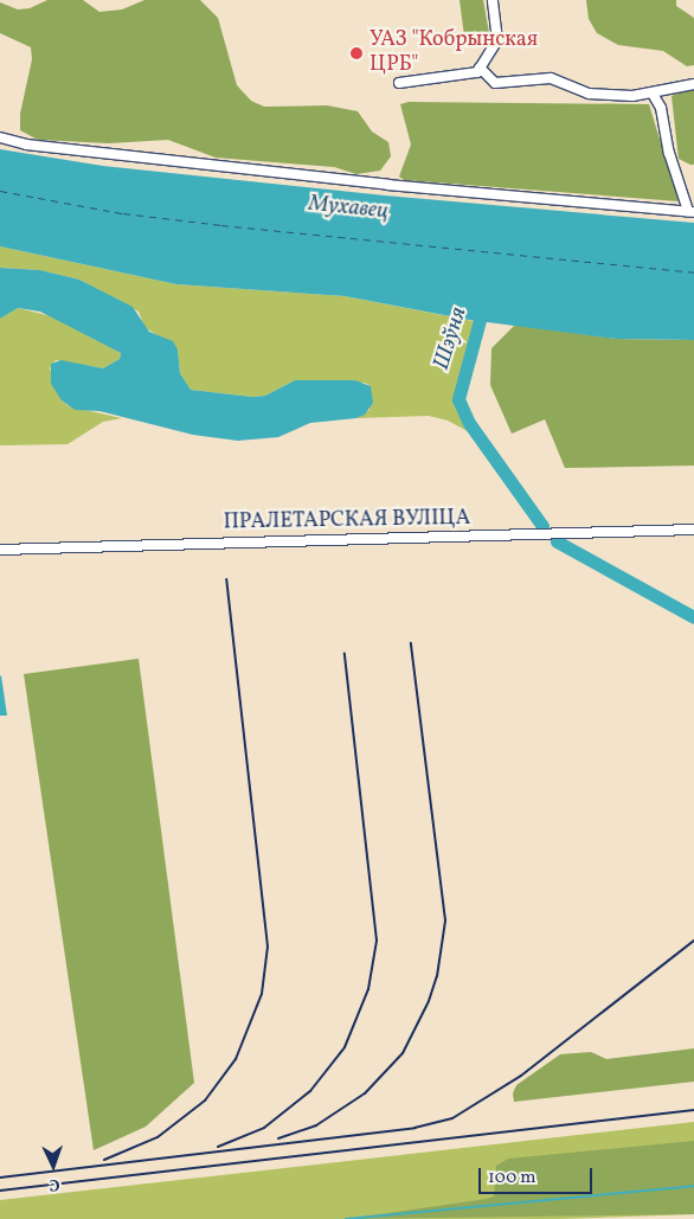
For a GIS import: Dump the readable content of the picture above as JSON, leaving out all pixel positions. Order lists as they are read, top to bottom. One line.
{"streets":{"street":["ПРАЛЕТАРСКАЯ ВУЛІЦА"]},"water":["Мухавец","Шэўня"],"places":["УАЗ \"Кобрынская ЦРБ\""],"scale_bar":"100 m","north":"bottom"}
